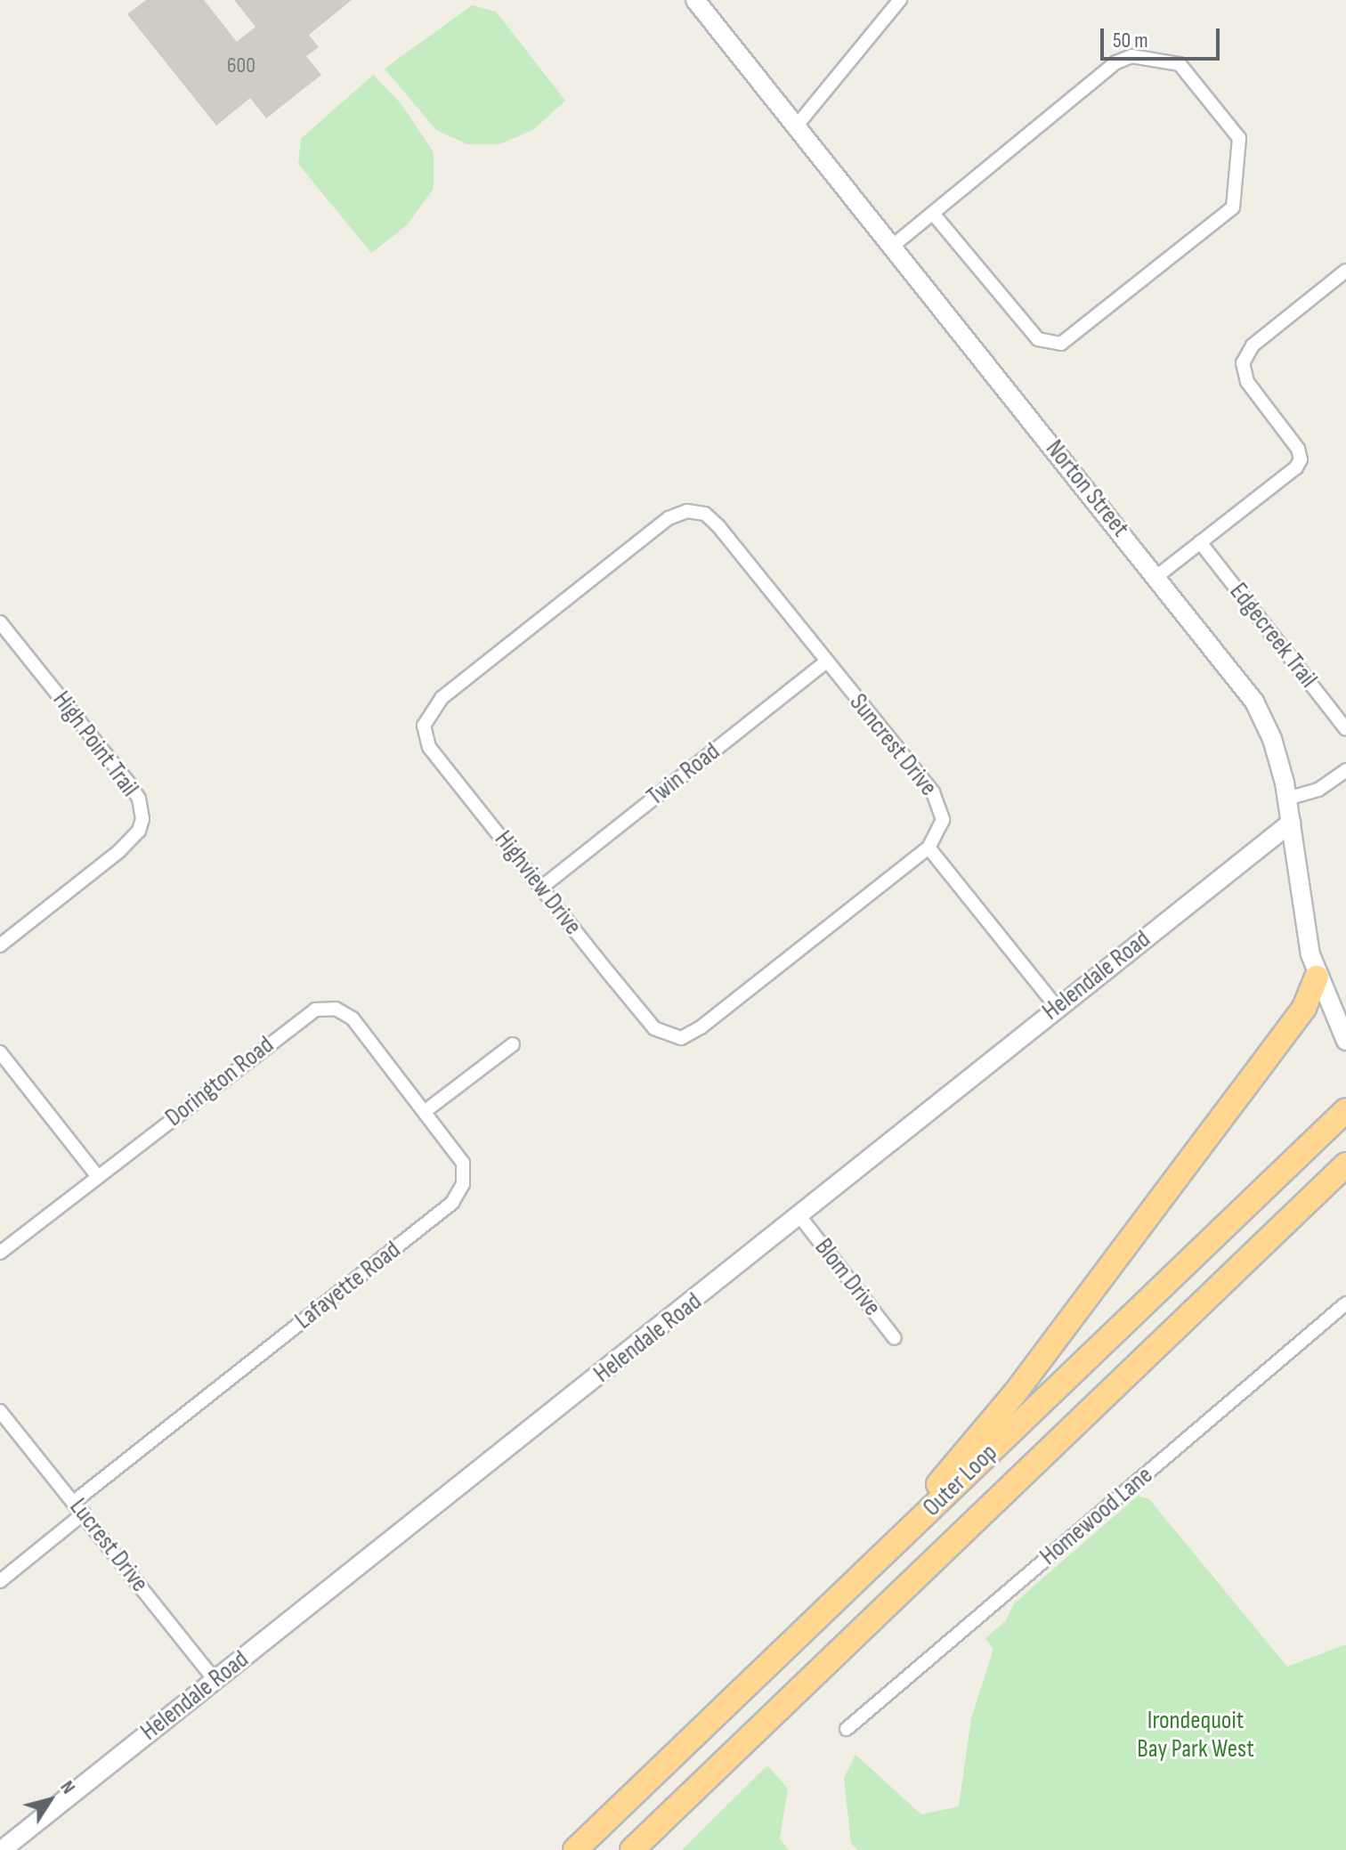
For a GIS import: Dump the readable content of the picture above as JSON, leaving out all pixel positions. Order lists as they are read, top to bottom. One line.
{"streets":{"highway":["Outer Loop"],"street":["Norton Street","Edgecreek Trail","High Point Trail","Suncrest Drive","Twin Road","Highview Drive","Helendale Road","Dorington Road","Blom Drive","Lafayette Road","Homewood Lane","Lucrest Drive"]},"crossings":[["Norton Street","Helendale Road"],["Suncrest Drive","Twin Road"],["Suncrest Drive","Highview Drive"],["Twin Road","Highview Drive"],["Helendale Road","Blom Drive"],["Helendale Road","Lucrest Drive"],["Dorington Road","Lafayette Road"],["Lafayette Road","Lucrest Drive"]],"parks":["Irondequoit Bay Park West"],"house_numbers":["600"],"scale_bar":"50 m","north":"top right"}
